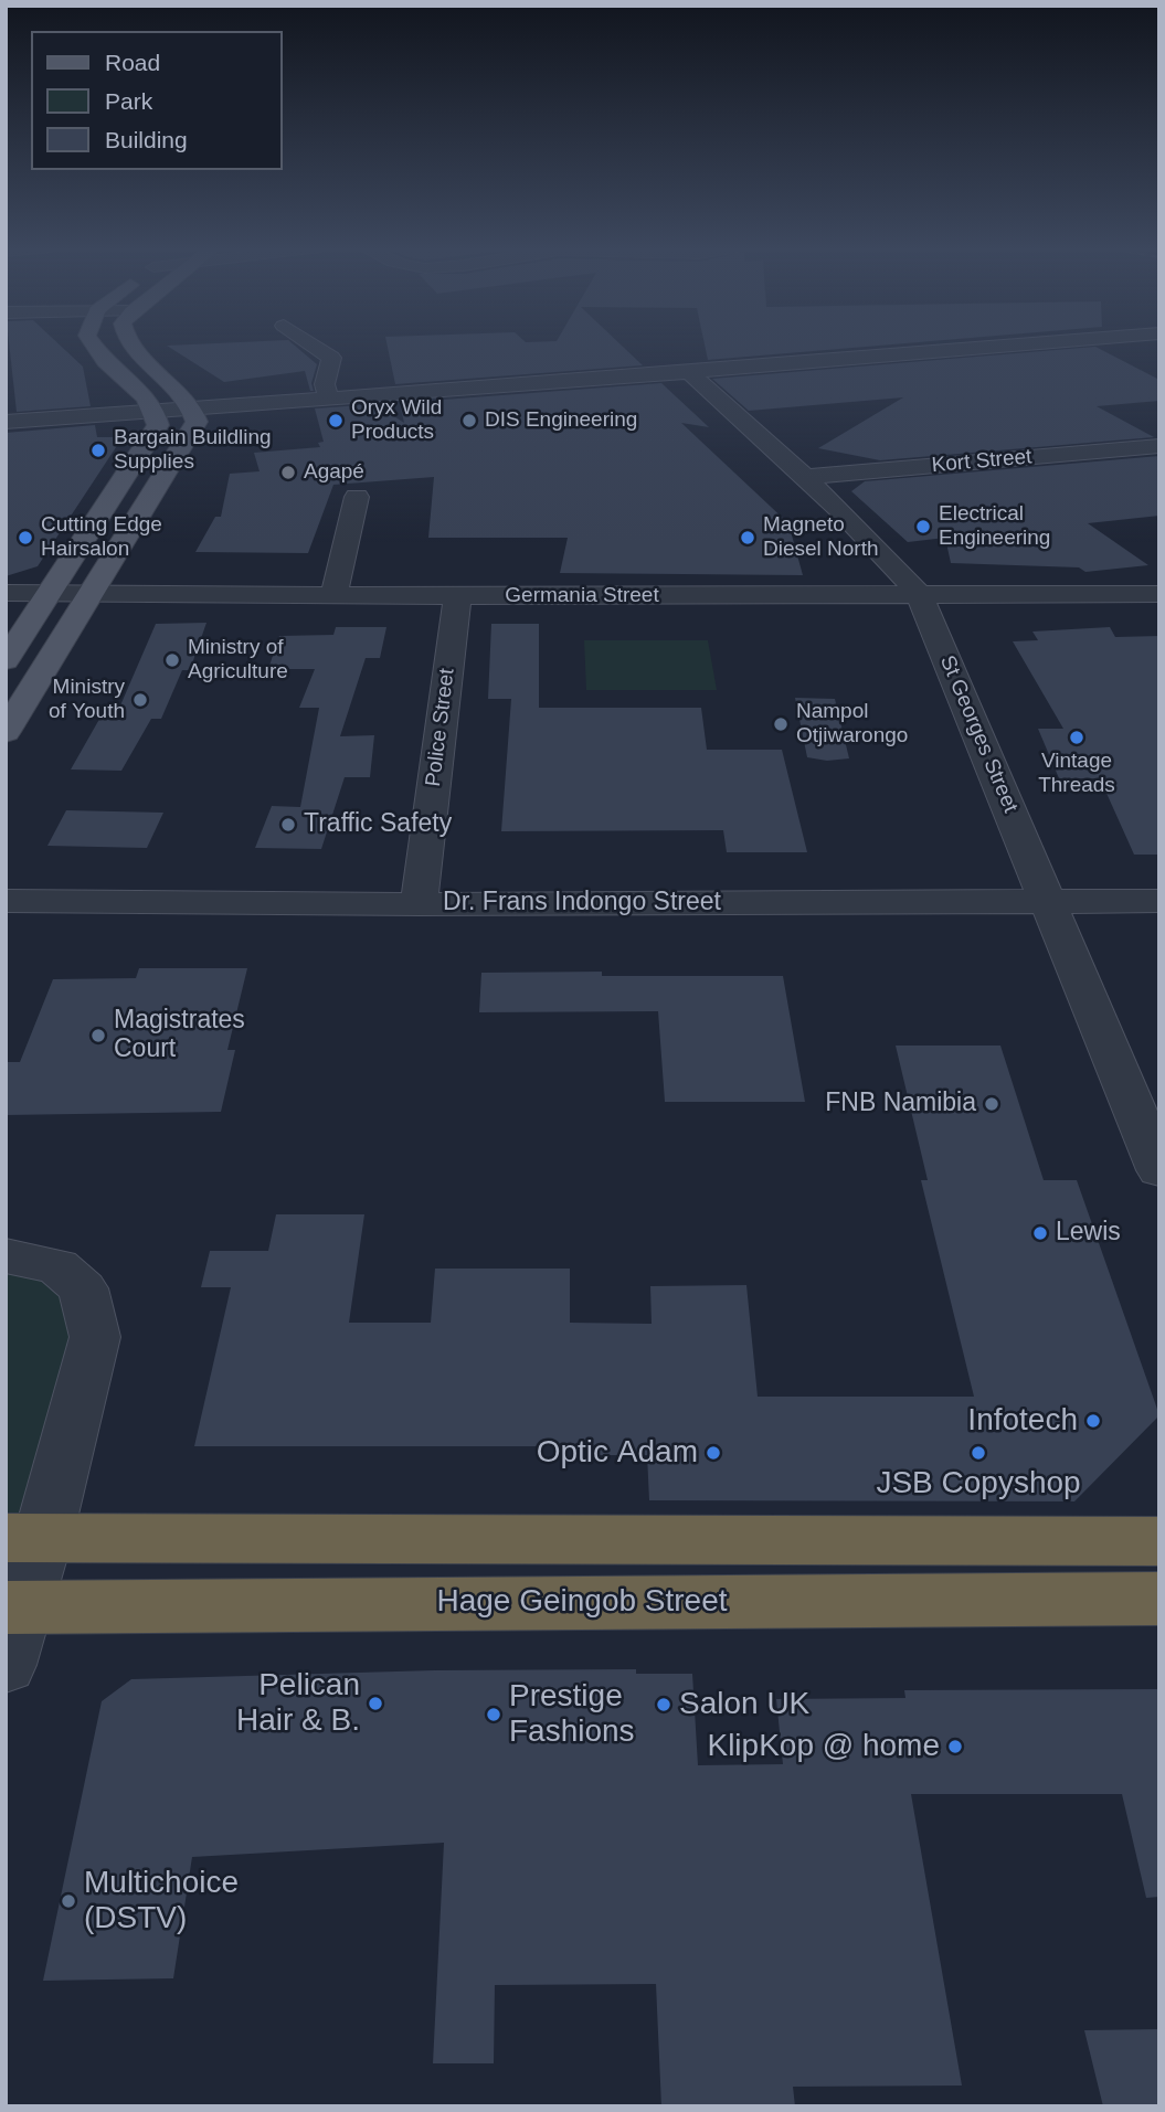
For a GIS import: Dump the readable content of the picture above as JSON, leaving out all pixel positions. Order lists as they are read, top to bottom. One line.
{"streets":{"highway":["Hage Geingob Street"],"street":["Kort Street","Germania Street","Police Street","St Georges Street","Dr. Frans Indongo Street"]},"crossings":[["Kort Street","St Georges Street"],["Germania Street","Police Street"],["Germania Street","St Georges Street"],["Police Street","Dr. Frans Indongo Street"],["St Georges Street","Dr. Frans Indongo Street"]],"places":["Oryx Wild Products","DIS Engineering","Bargain Buildling Supplies","Agapé","Electrical Engineering","Cutting Edge Hairsalon","Magneto Diesel North","Ministry of Agriculture","Ministry of Youth","Nampol Otjiwarongo","Vintage Threads","Traffic Safety","Magistrates Court","FNB Namibia","Lewis","Infotech","Optic Adam","JSB Copyshop","Pelican Hair & B.","Salon UK","Prestige Fashions","KlipKop @ home","Multichoice (DSTV)"],"legend":["Road","Park","Building"]}
